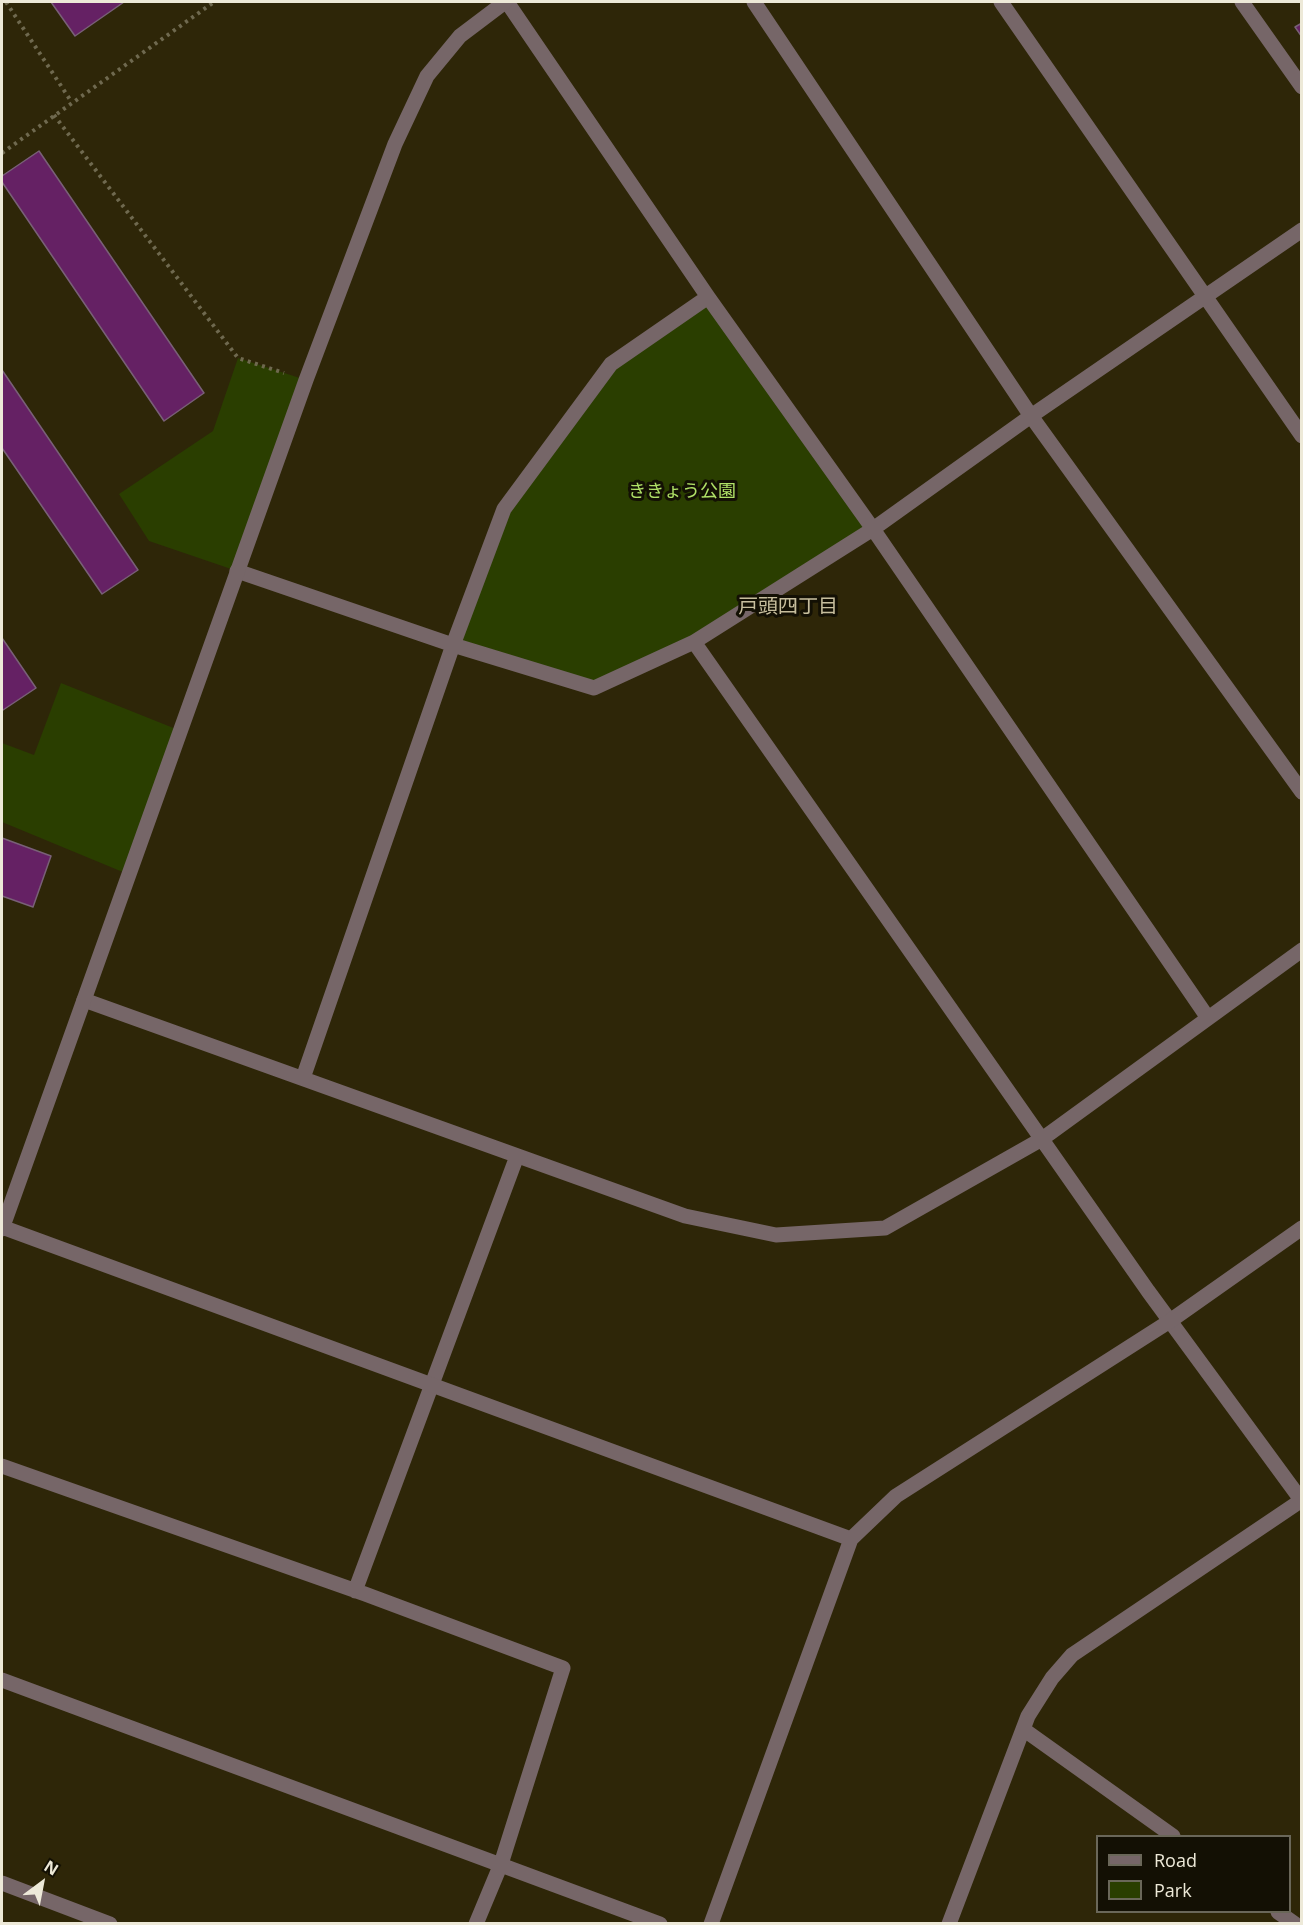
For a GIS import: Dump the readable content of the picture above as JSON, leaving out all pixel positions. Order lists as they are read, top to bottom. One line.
{"districts":["戸頭四丁目"],"parks":["ききょう公園"],"legend":["Road","Park"],"north":"top right"}
